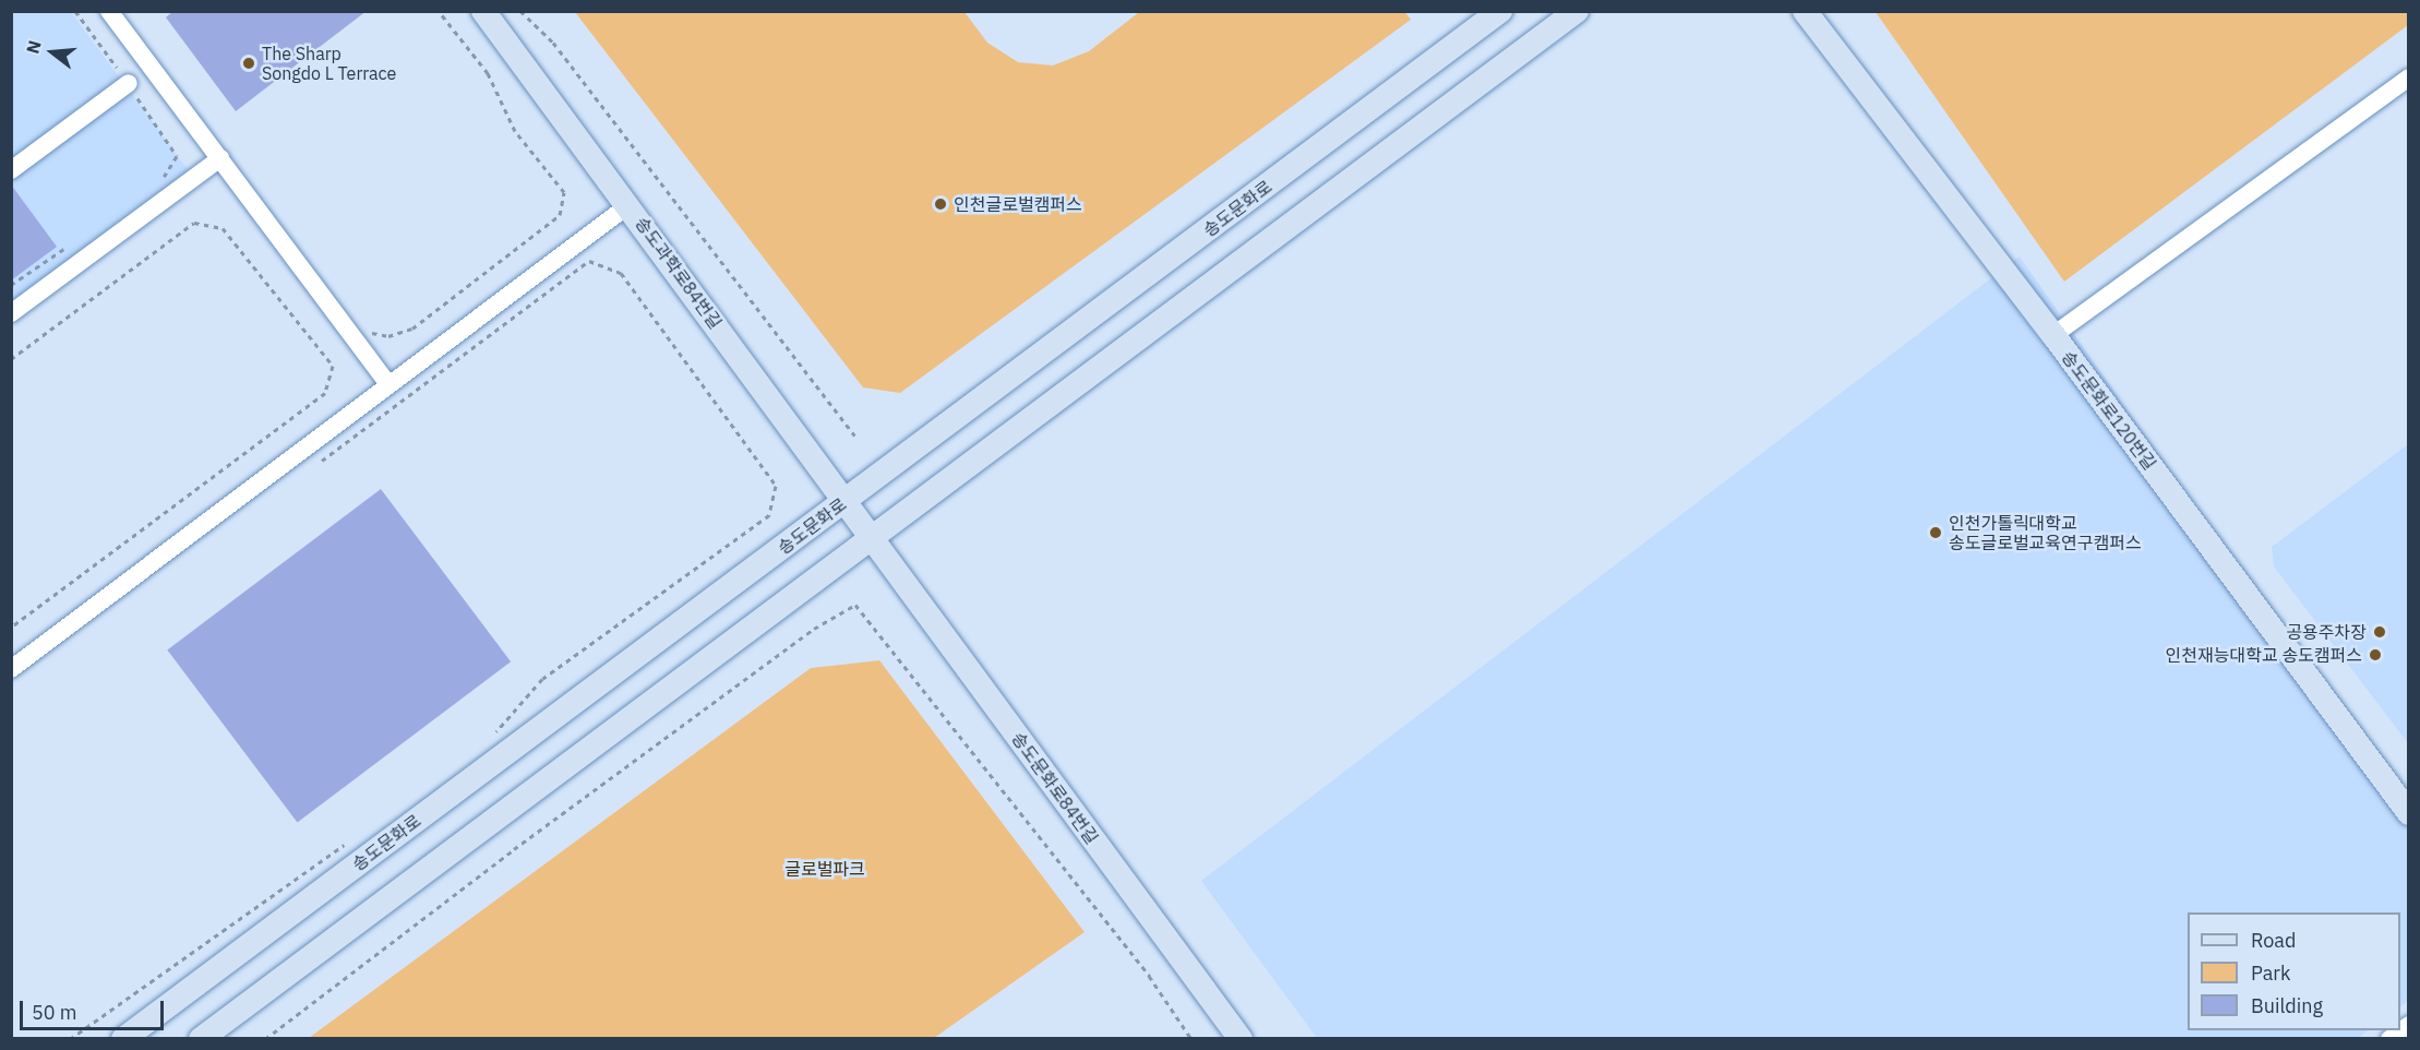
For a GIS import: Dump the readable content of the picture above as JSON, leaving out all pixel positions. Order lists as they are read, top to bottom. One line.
{"streets":{"street":["송도문화로","송도과학로84번길","송도문화로120번길","송도문화로84번길"]},"crossings":[["송도문화로","송도과학로84번길"],["송도과학로84번길","송도문화로84번길"]],"parks":["글로벌파크"],"places":["The Sharp Songdo L Terrace","인천글로벌캠퍼스","인천가톨릭대학교 송도글로벌교육연구캠퍼스","공용주차장","인천재능대학교 송도캠퍼스"],"legend":["Road","Park","Building"],"scale_bar":"50 m","north":"left"}
